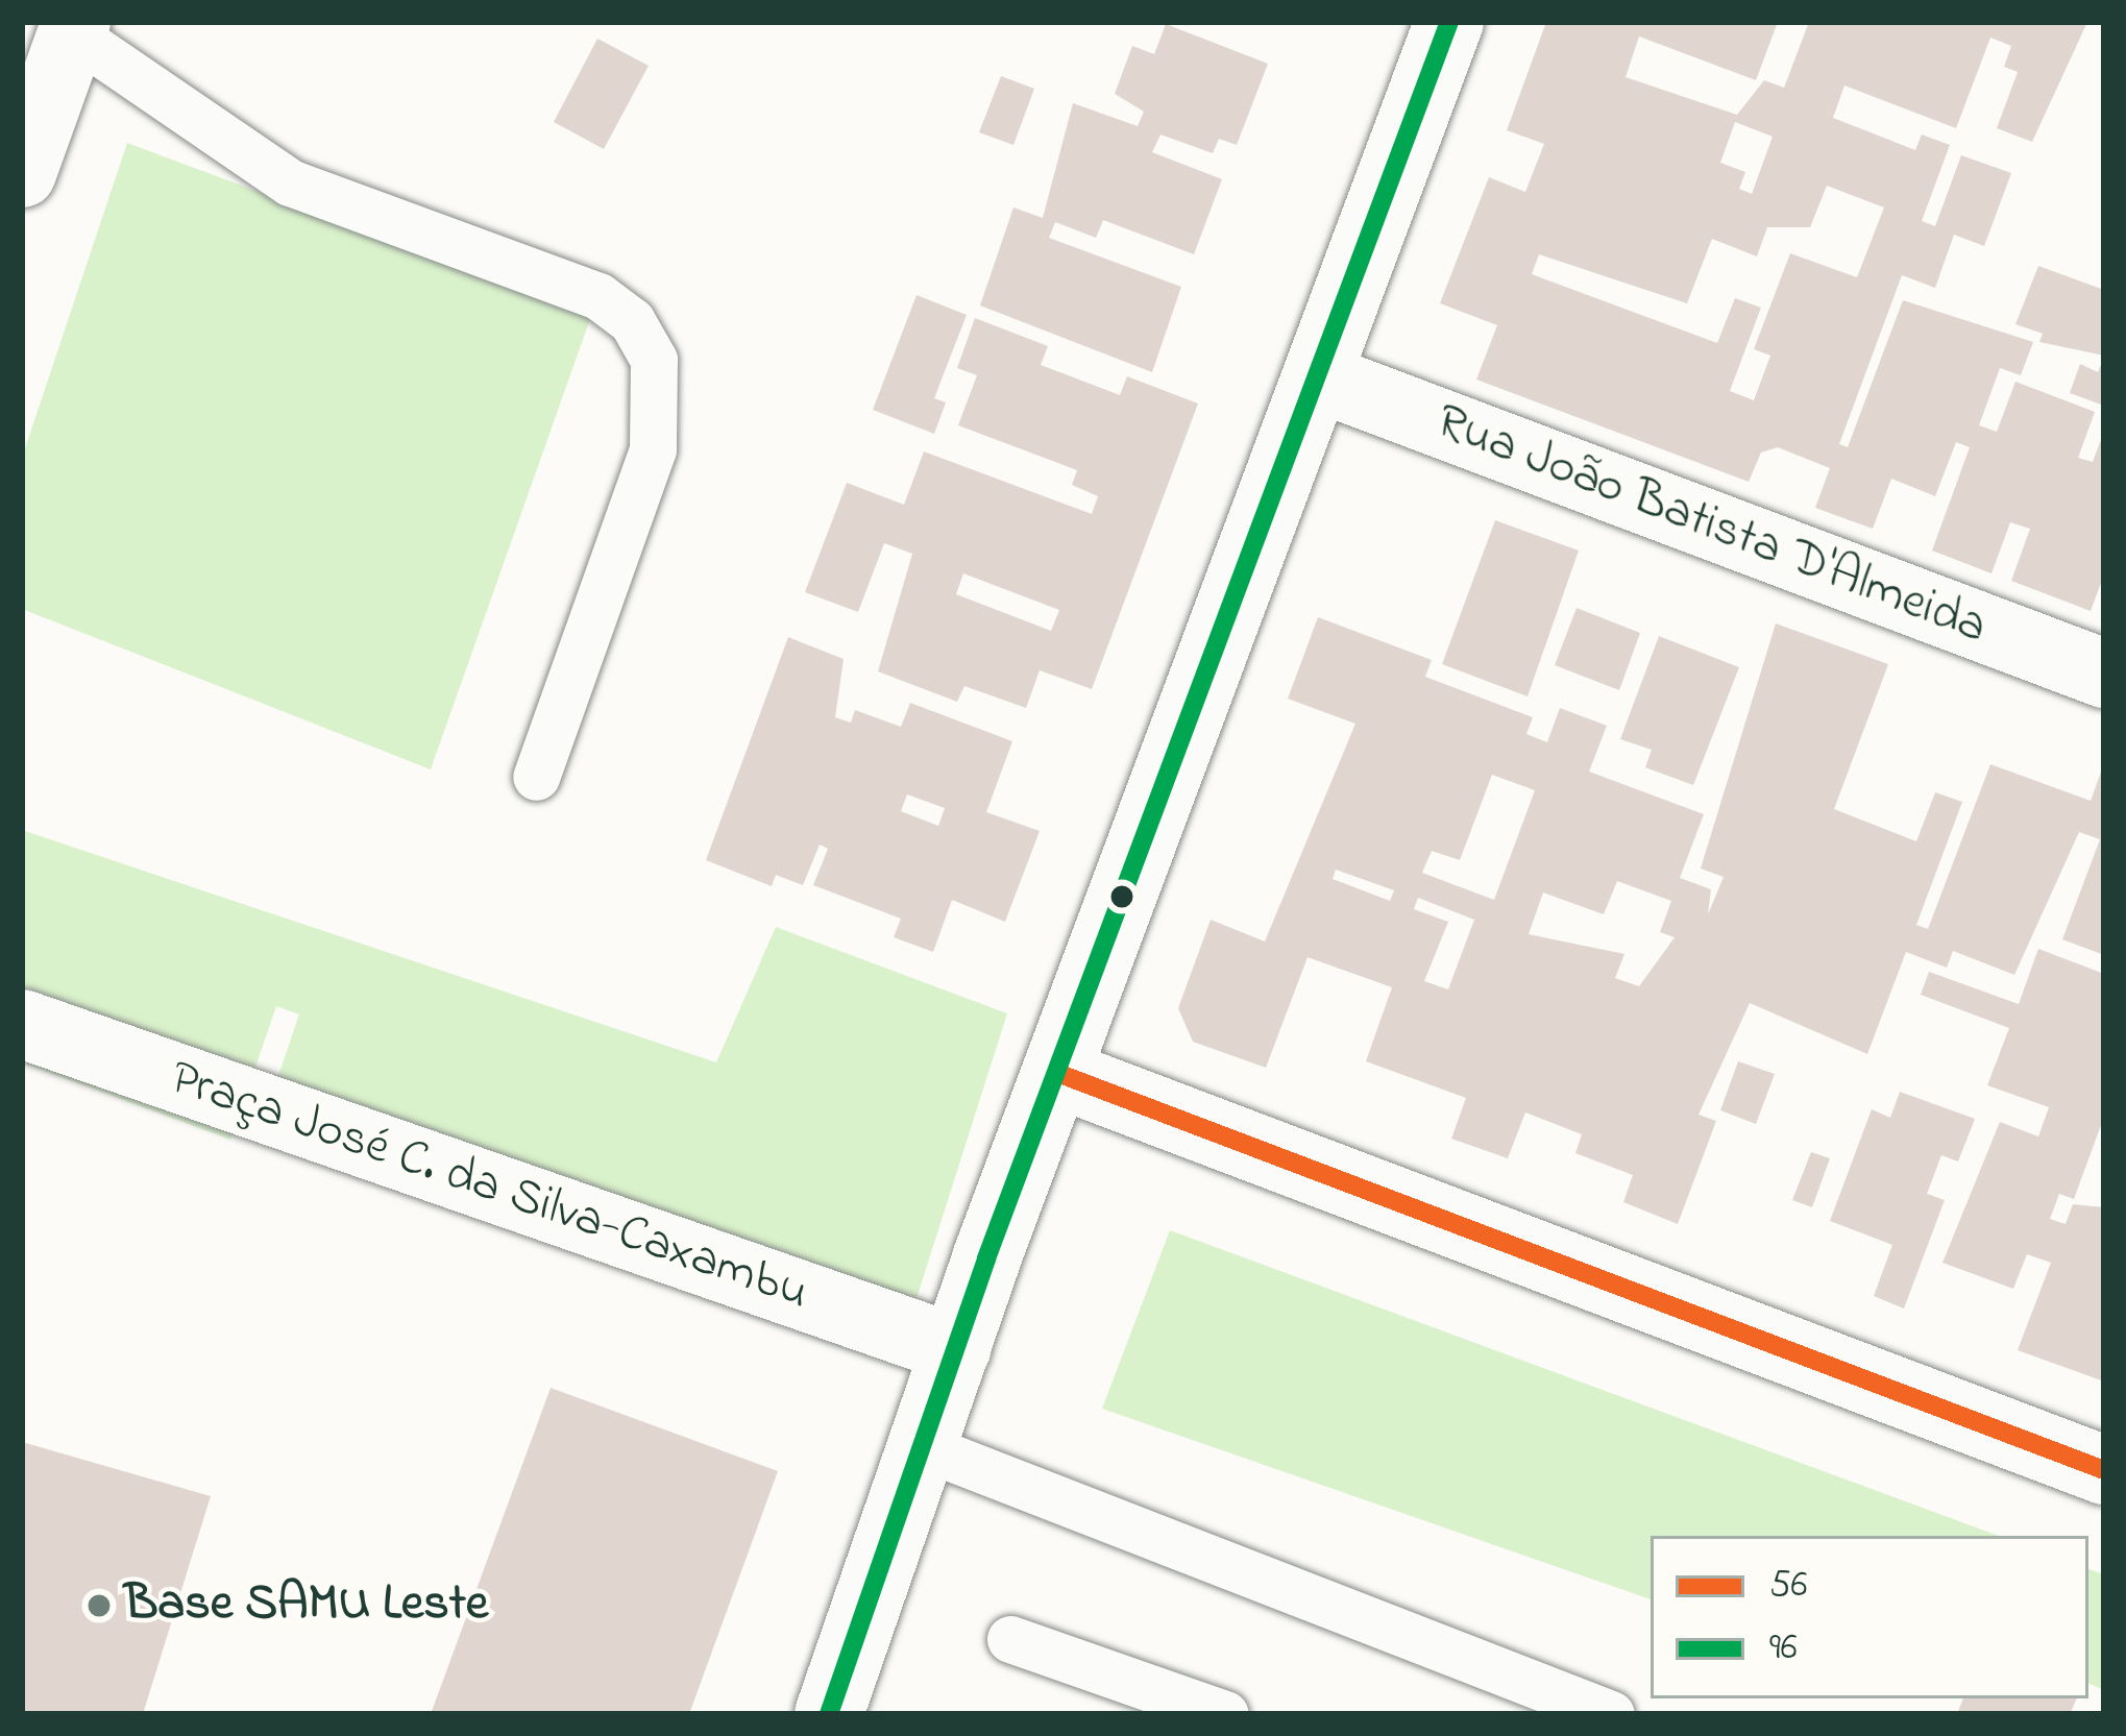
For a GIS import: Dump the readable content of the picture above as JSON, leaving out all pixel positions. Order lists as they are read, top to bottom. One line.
{"streets":{"street":["Rua João Batista D'Almeida","Praça José C. da Silva-Caxambu"]},"places":["Base SAMU Leste"],"lines":["transit line 96","transit line 56"],"legend":["56","96"]}
